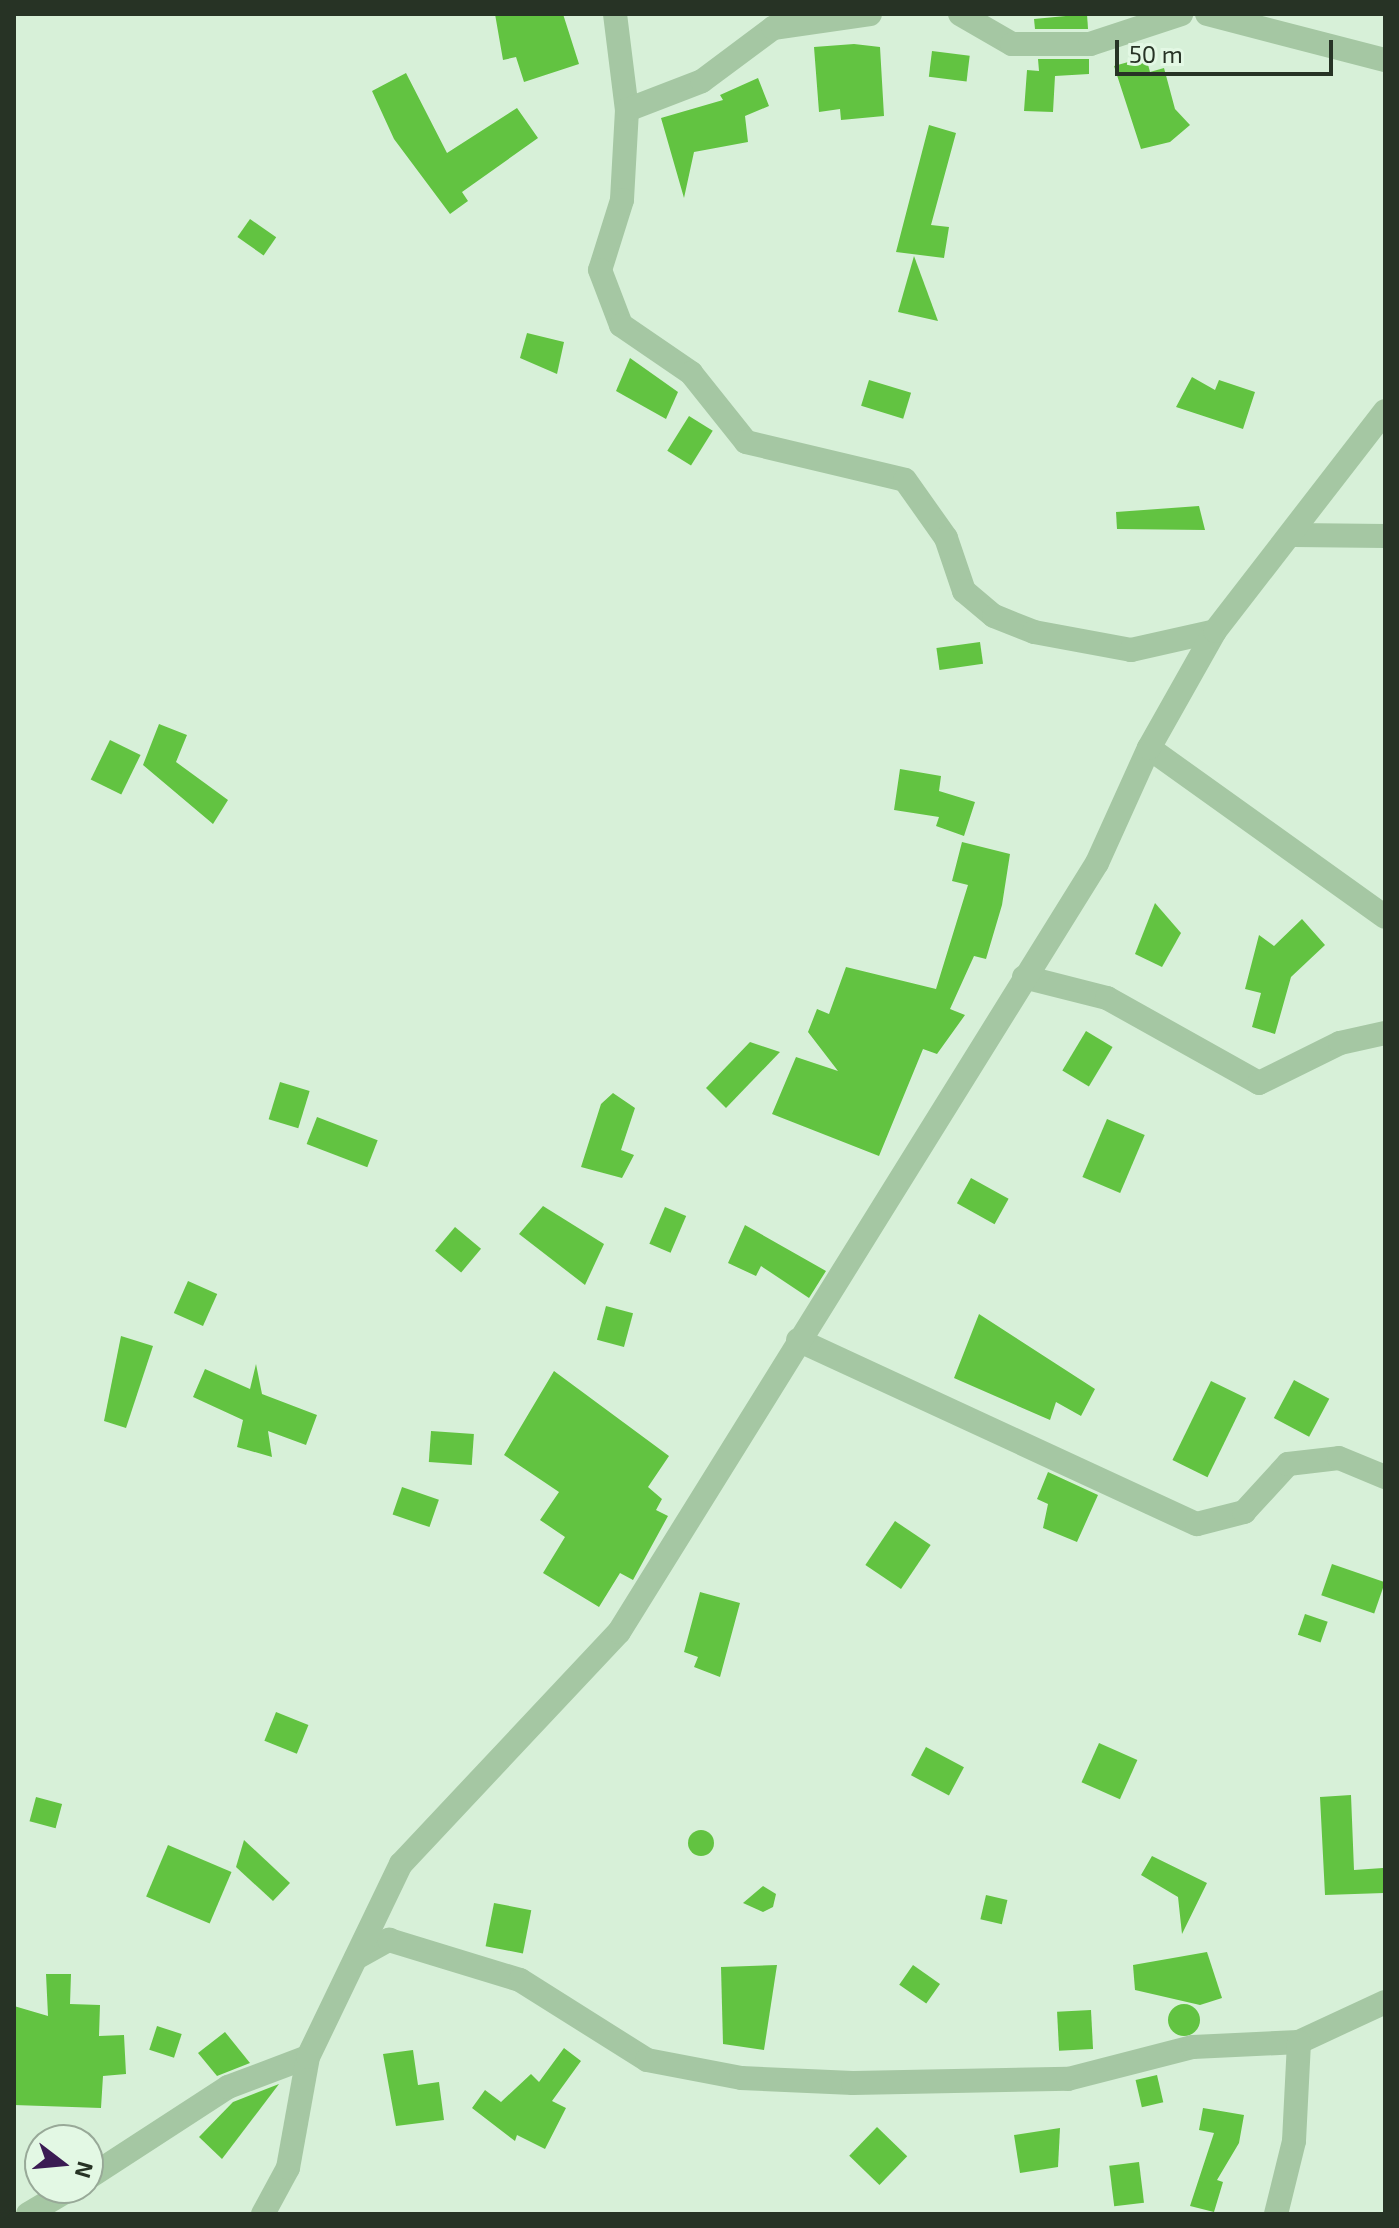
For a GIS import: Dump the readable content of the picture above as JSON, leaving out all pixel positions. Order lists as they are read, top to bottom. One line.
{"scale_bar":"50 m","north":"right"}
